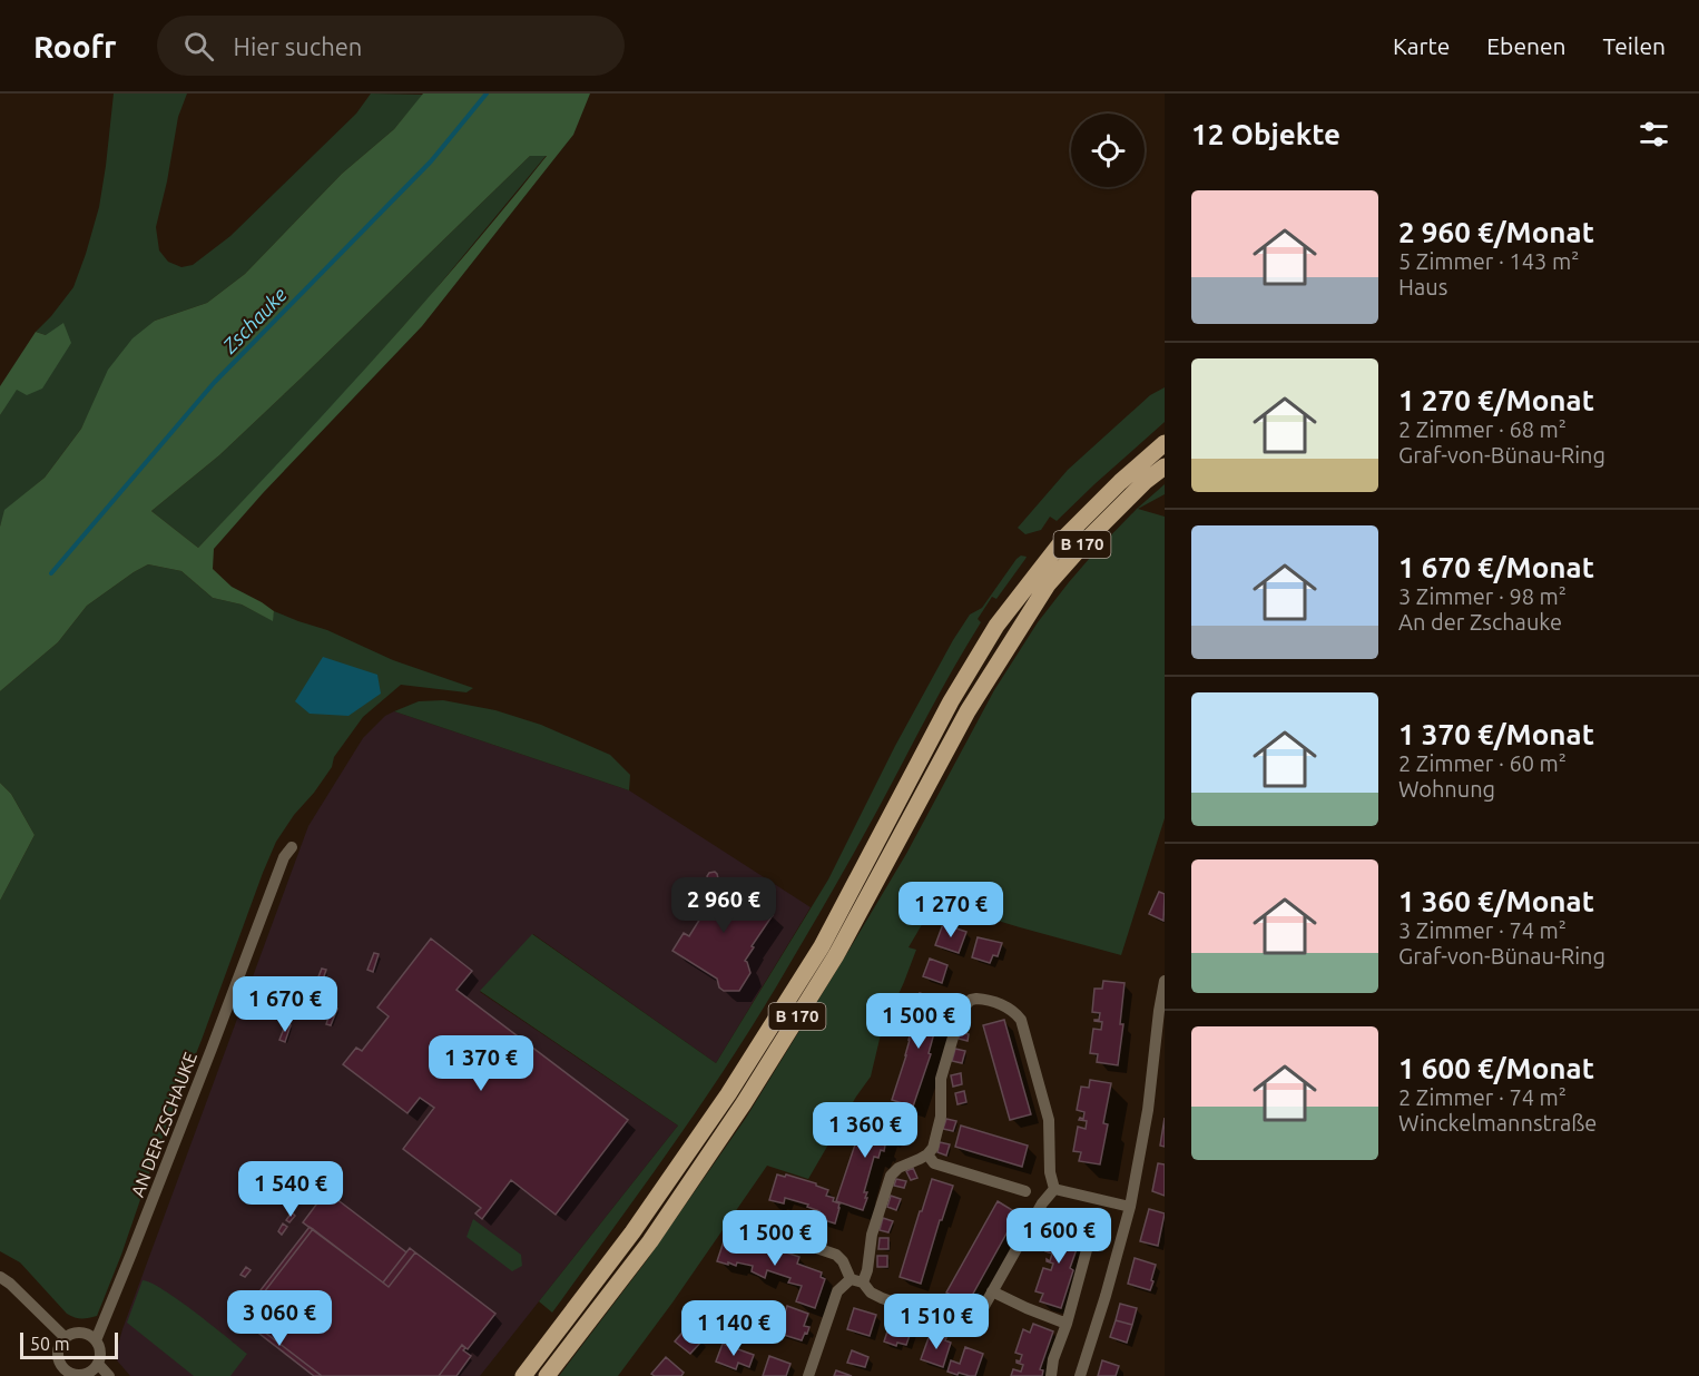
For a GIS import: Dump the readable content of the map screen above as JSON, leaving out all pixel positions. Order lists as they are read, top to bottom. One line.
{"streets":{"main road":["B 170"],"street":["AN DER ZSCHAUKE"]},"water":["Zschauke"],"scale_bar":"50 m","page":{"header":"Roofr","search":"Hier suchen","nav":["Karte","Ebenen","Teilen"],"heading":"12 Objekte","list":[{"name":"2 960 €/Monat","note":"5 Zimmer · 143 m² · Haus"},{"name":"1 270 €/Monat","note":"2 Zimmer · 68 m² · Graf-von-Bünau-Ring"},{"name":"1 670 €/Monat","note":"3 Zimmer · 98 m² · An der Zschauke"},{"name":"1 370 €/Monat","note":"2 Zimmer · 60 m² · Wohnung"},{"name":"1 360 €/Monat","note":"3 Zimmer · 74 m² · Graf-von-Bünau-Ring"},{"name":"1 600 €/Monat","note":"2 Zimmer · 74 m² · Winckelmannstraße"}],"price":["2 960 €","1 270 €","1 670 €","1 500 €","1 370 €","1 360 €","1 540 €","1 600 €","1 500 €","3 060 €","1 510 €","1 140 €"],"scale":"50 m"}}
